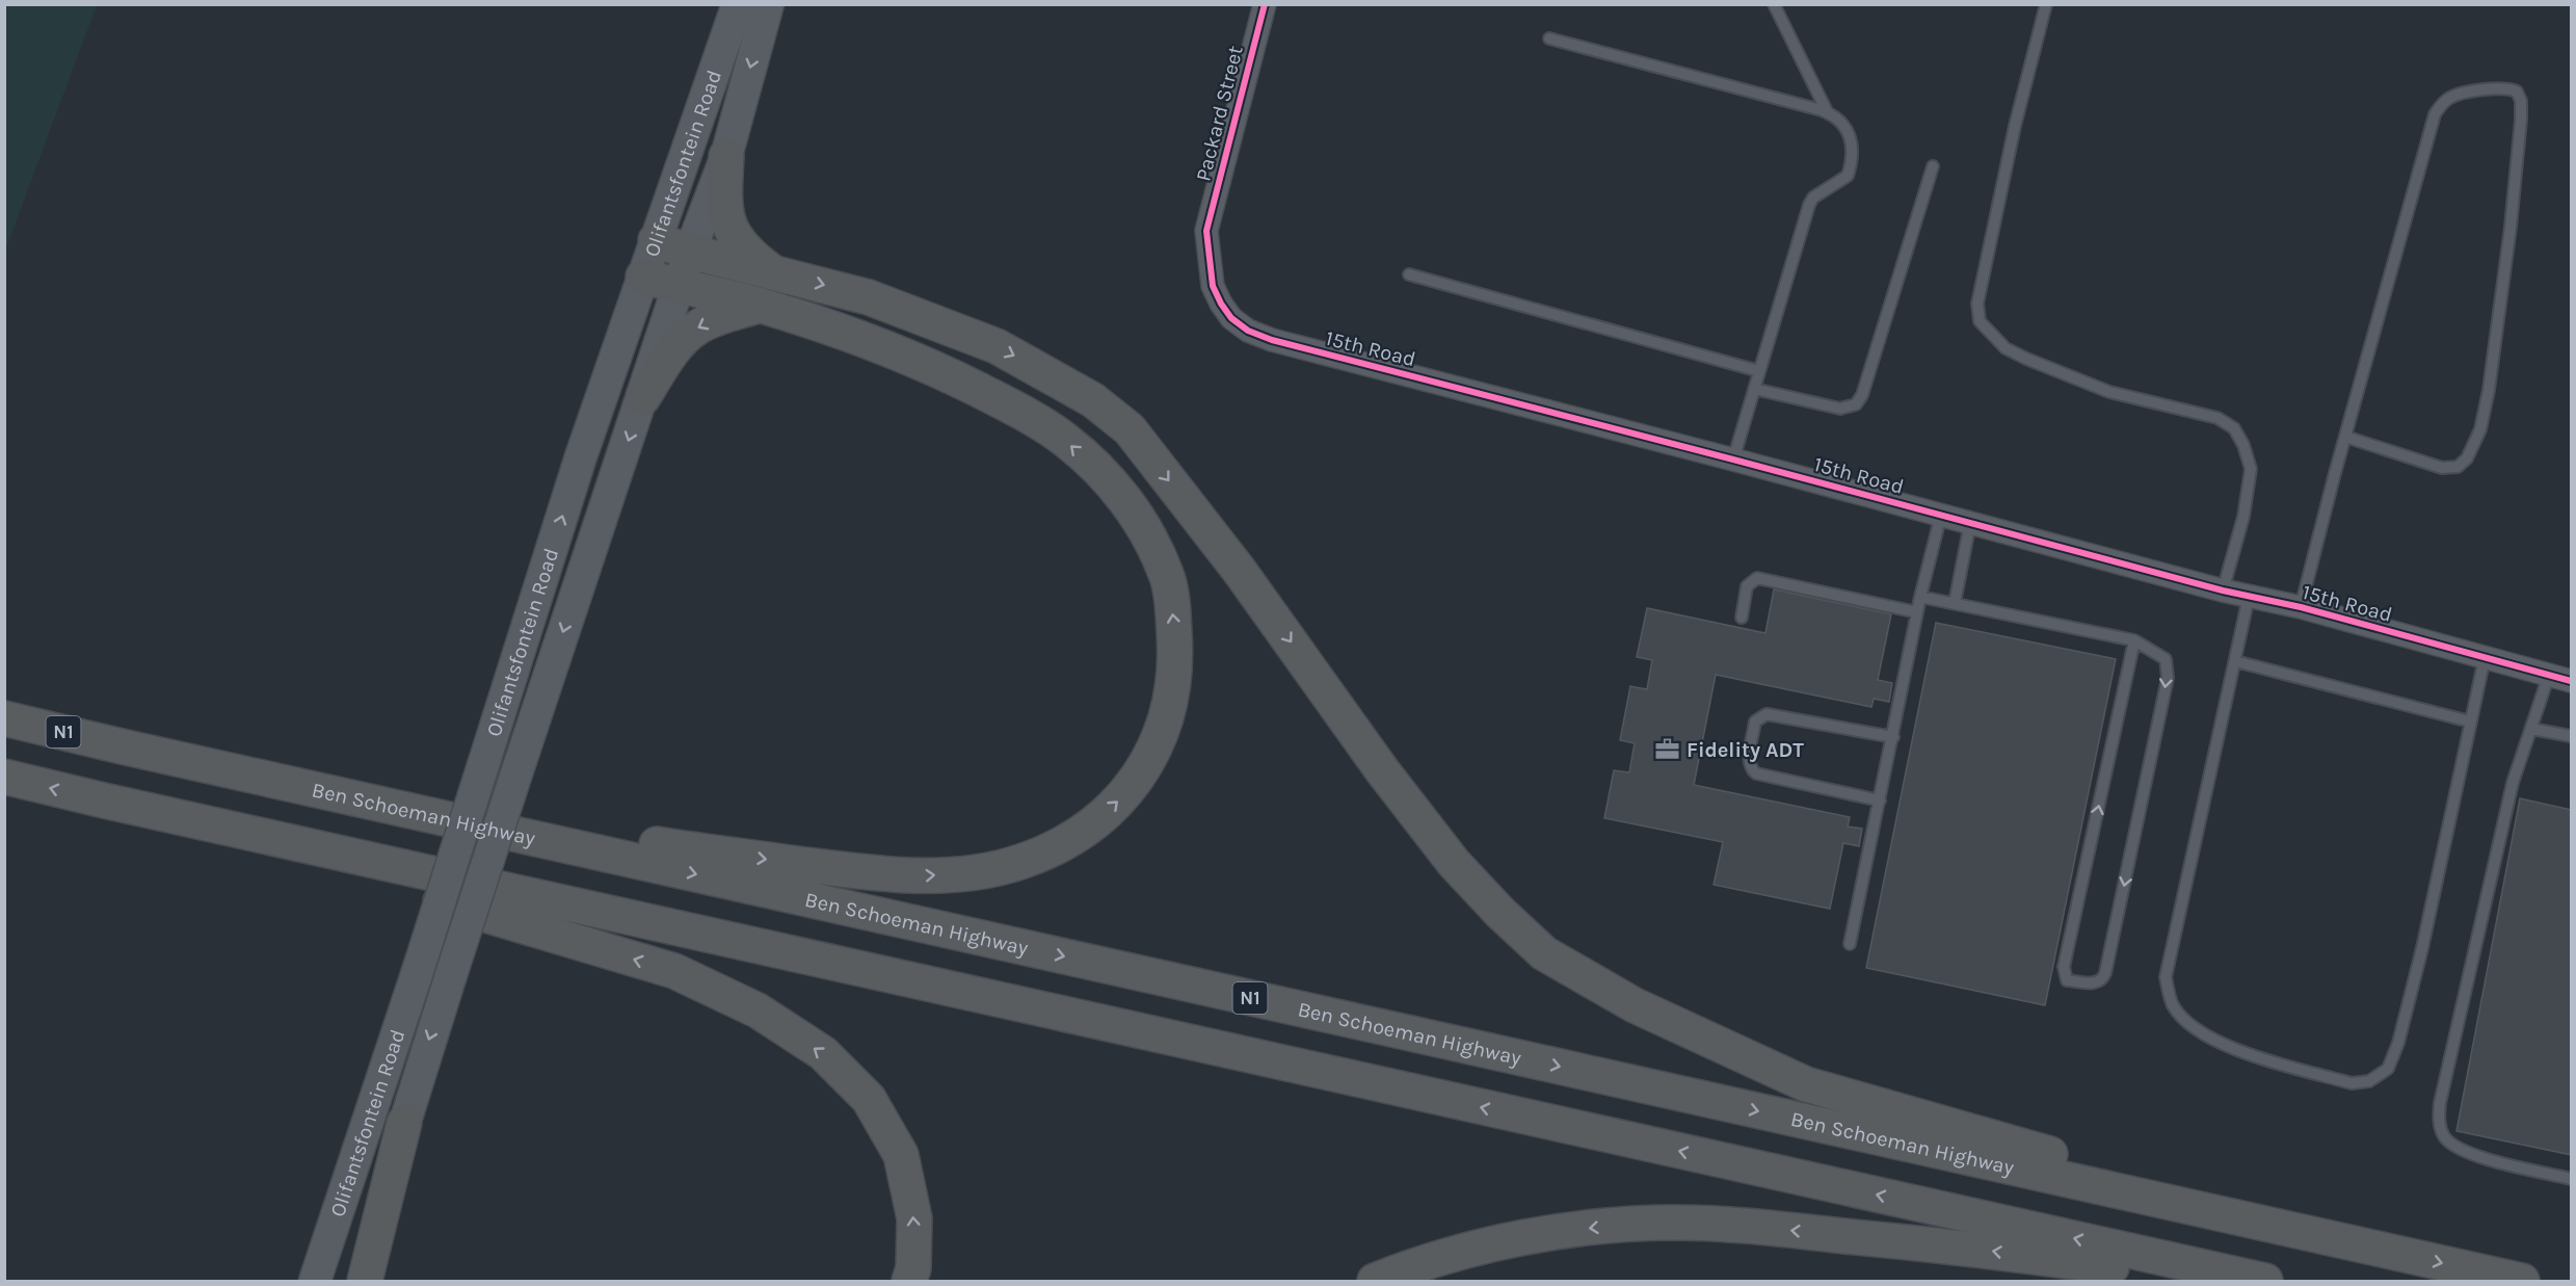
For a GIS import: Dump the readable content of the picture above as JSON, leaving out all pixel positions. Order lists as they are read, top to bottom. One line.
{"streets":{"highway":["N1","Ben Schoeman Highway"],"main road":["Olifantsfontein Road"],"street":["Packard Street","15th Road"]},"crossings":[["Packard Street","15th Road"]],"places":{"office":["Fidelity ADT"]}}
